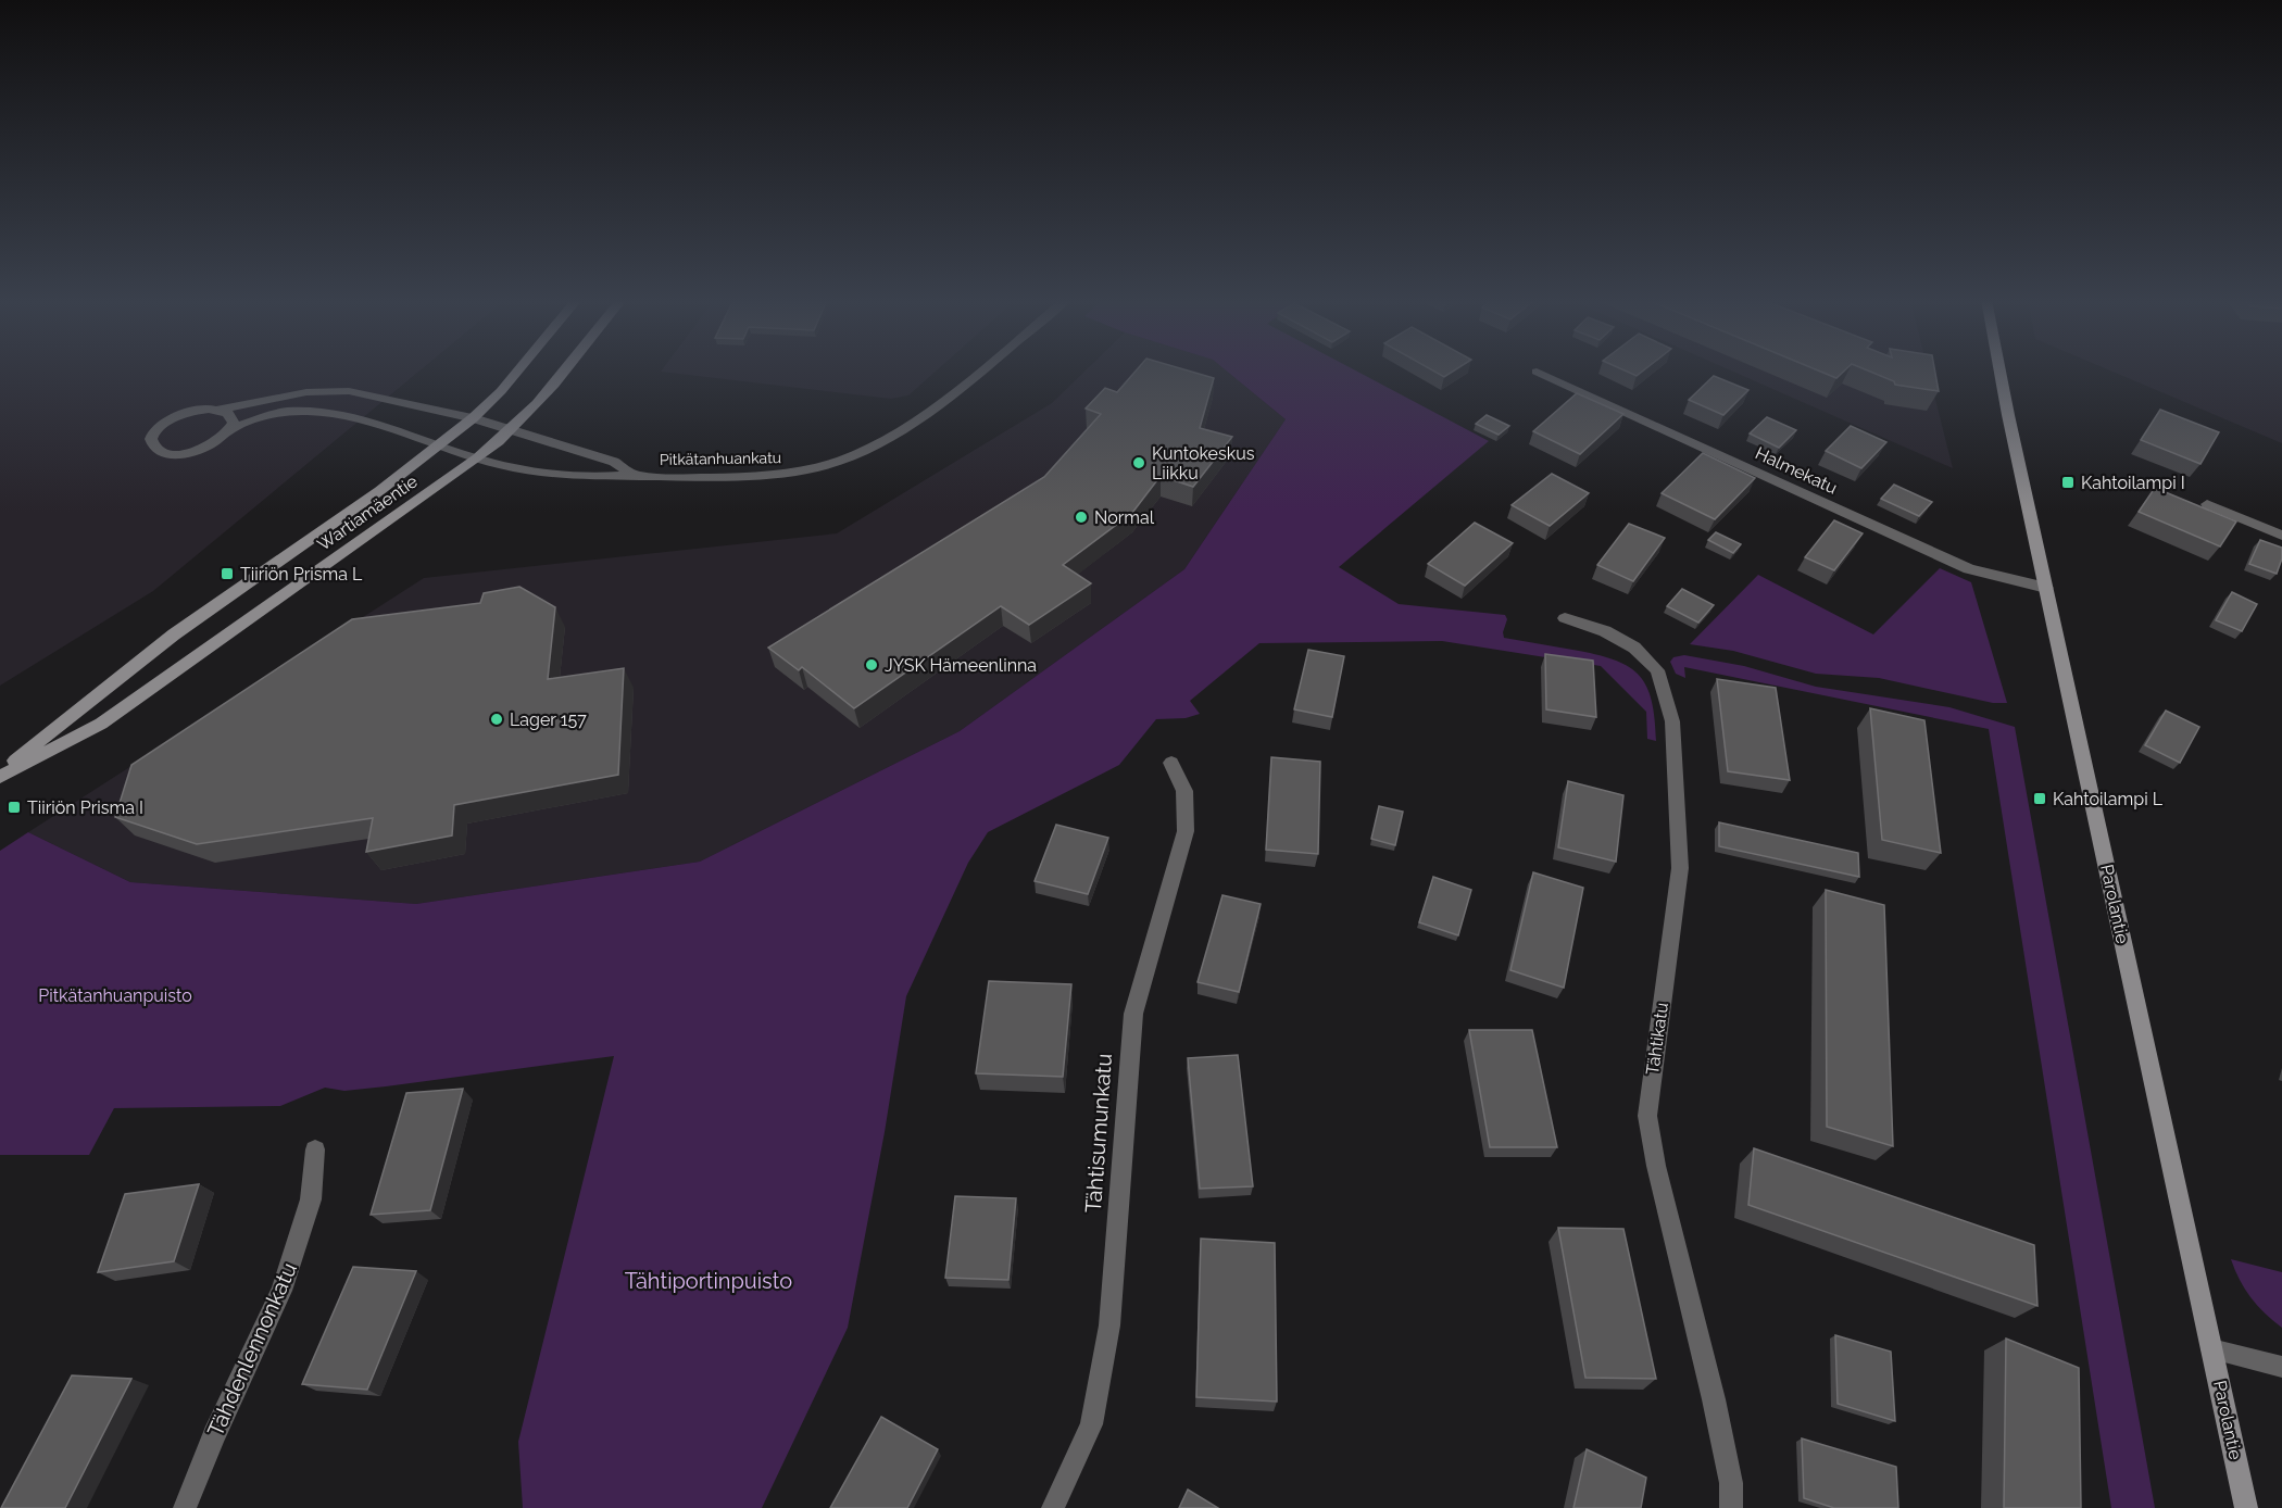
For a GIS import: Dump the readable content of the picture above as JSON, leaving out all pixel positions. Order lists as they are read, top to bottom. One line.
{"streets":{"main road":["Wartiamäentie","Parolantie"],"street":["Pitkätanhuankatu","Halmekatu","Tähtikatu","Tähtisumunkatu","Tähdenlennonkatu"]},"crossings":[["Pitkätanhuankatu","Wartiamäentie"],["Halmekatu","Parolantie"]],"parks":["Pitkätanhuanpuisto","Tähtiportinpuisto"],"places":{"other":["Kuntokeskus Liikku","Normal","JYSK Hämeenlinna","Lager 157"],"transit":["Kahtoilampi I","Tiiriön Prisma L","Kahtoilampi L","Tiiriön Prisma I"]}}
